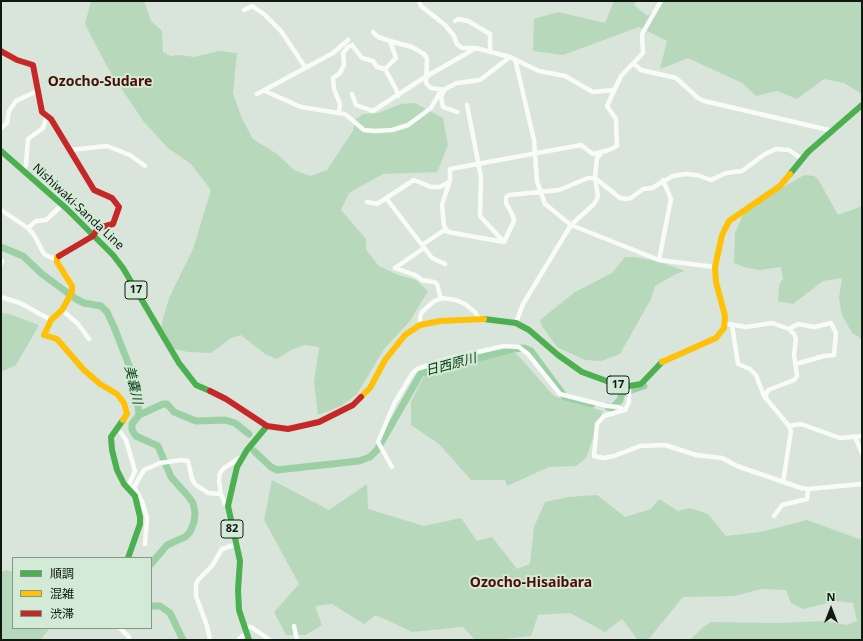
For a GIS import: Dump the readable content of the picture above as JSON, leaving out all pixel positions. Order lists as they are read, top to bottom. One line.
{"streets":{"main road":["Nishiwaki-Sanda Line","17","82"]},"crossings":[["Nishiwaki-Sanda Line","17"],["Nishiwaki-Sanda Line","82"]],"districts":["Ozocho-Sudare","Ozocho-Hisaibara"],"water":["日西原川","美嚢川"],"legend":["順調","混雑","渋滞"],"north":"top"}
